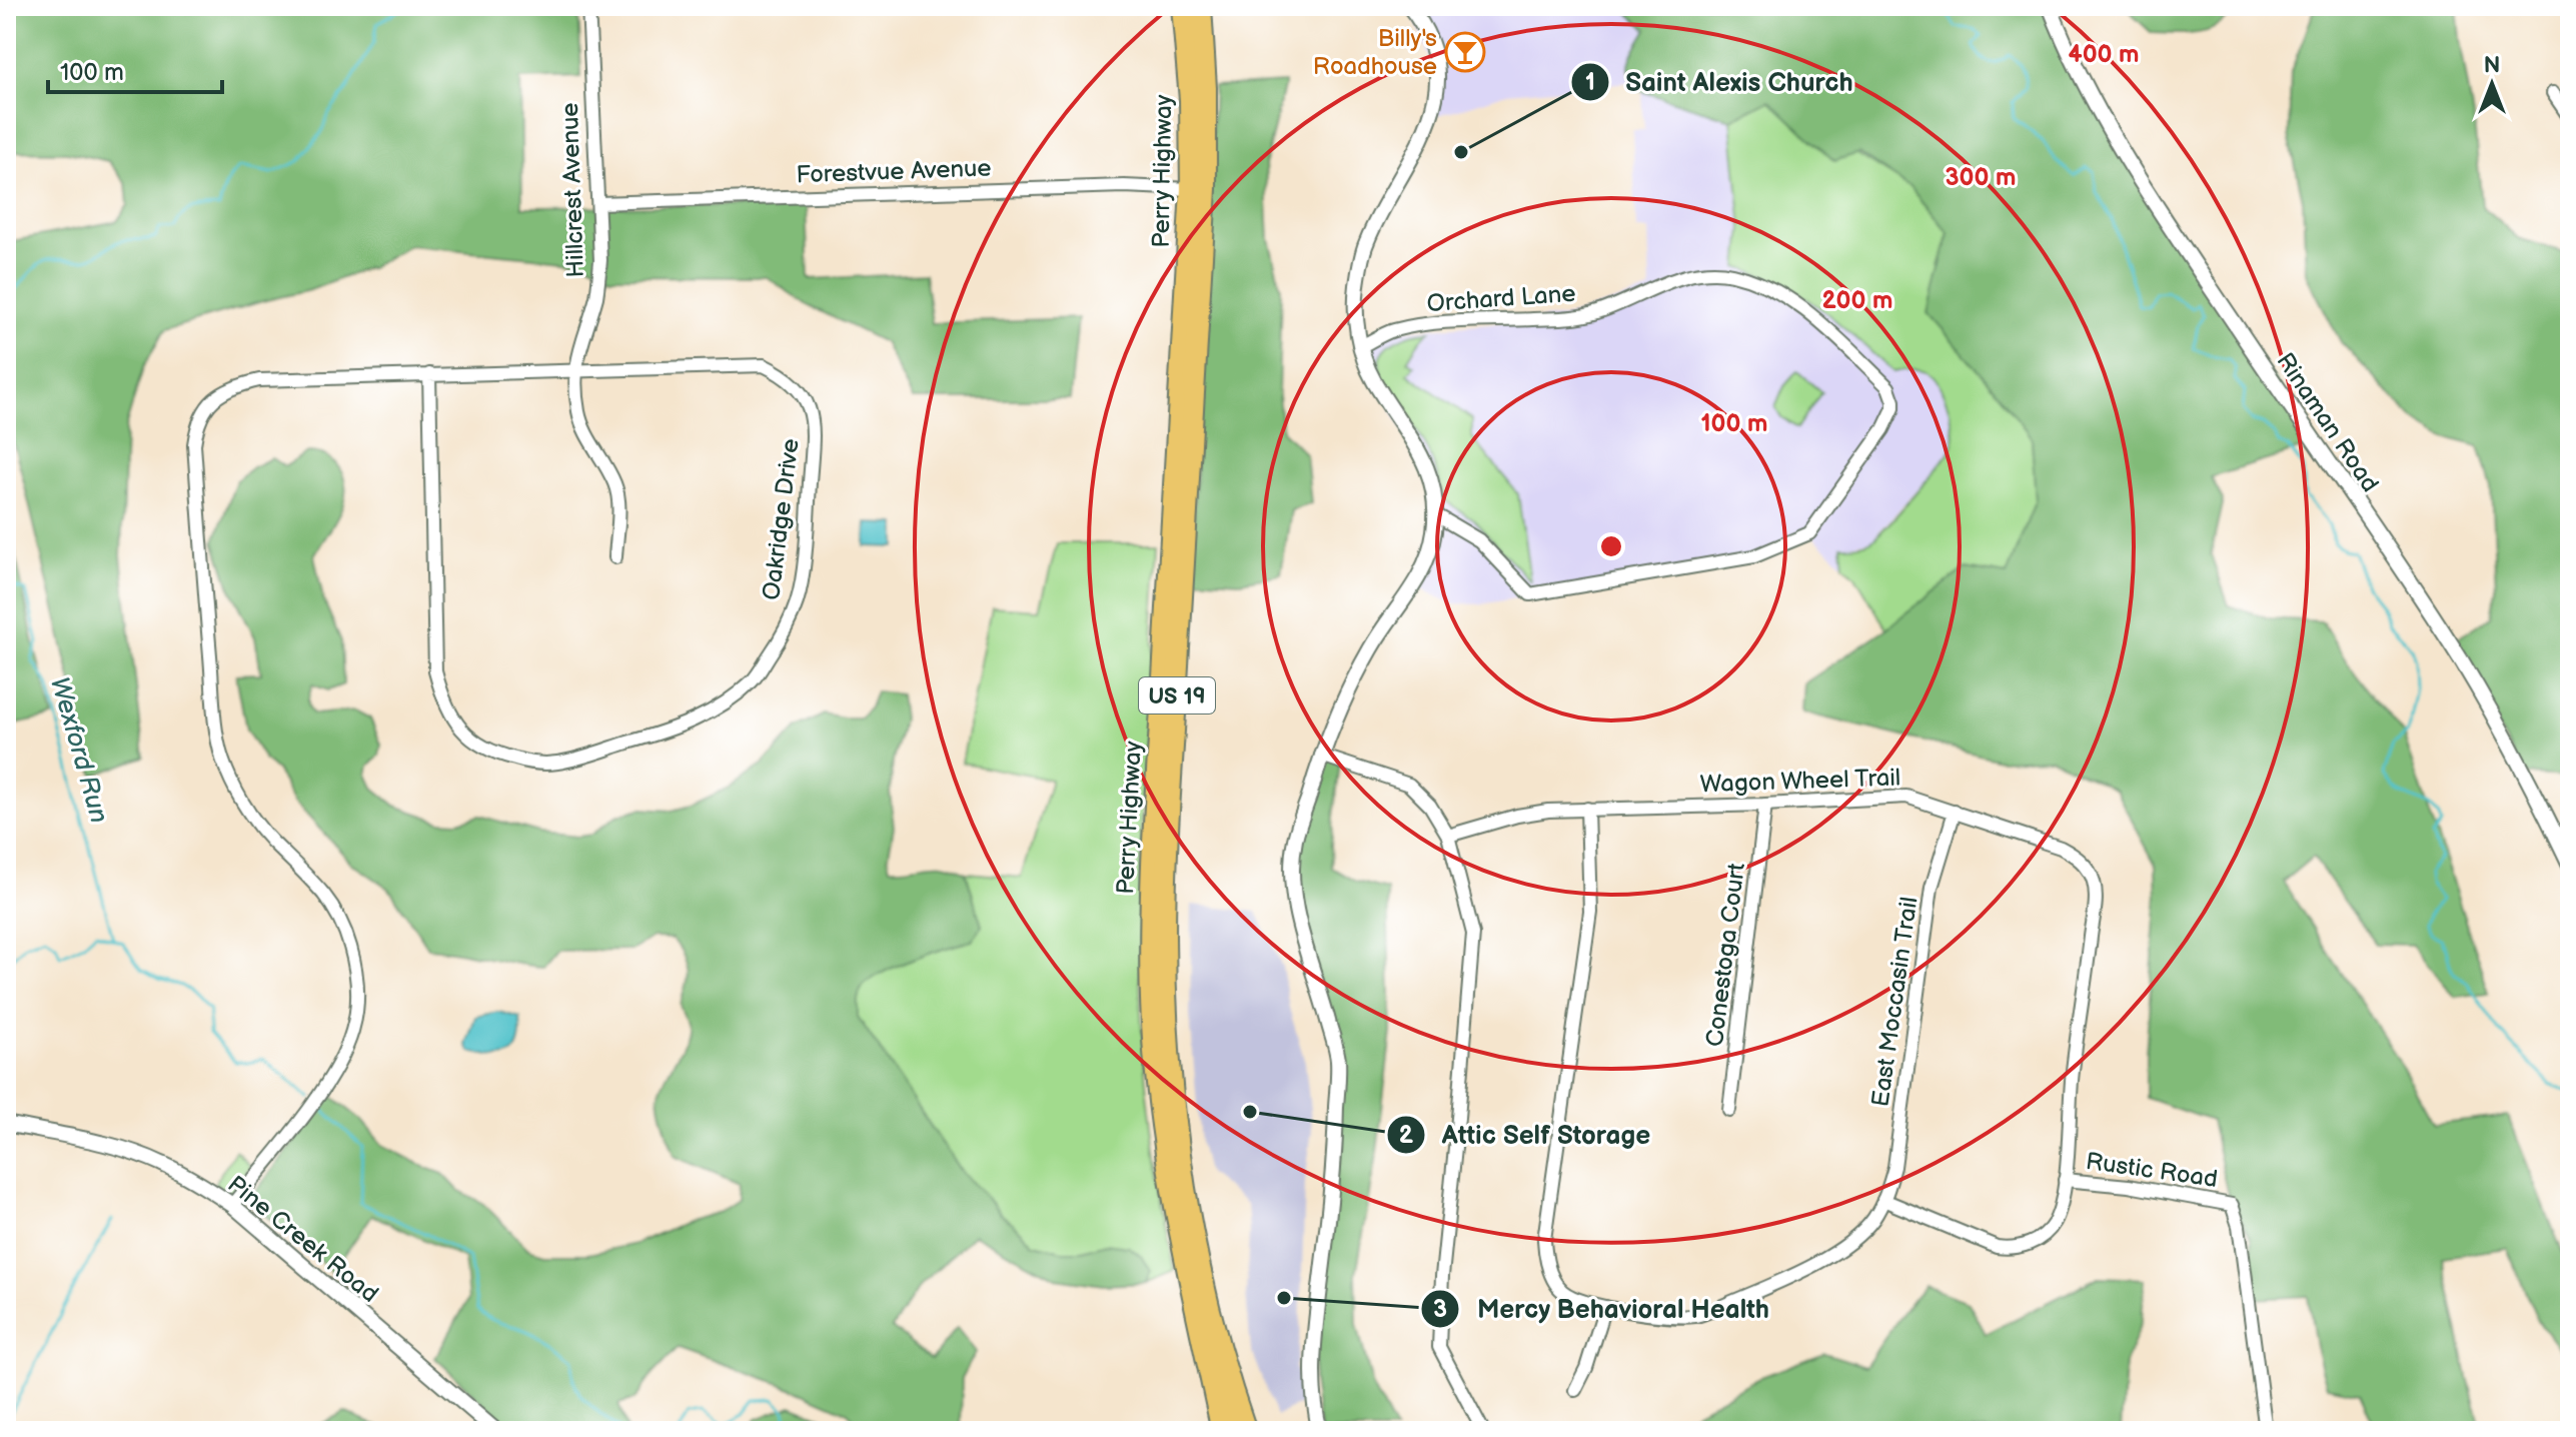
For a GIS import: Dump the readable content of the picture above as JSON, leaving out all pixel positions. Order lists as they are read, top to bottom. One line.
{"streets":{"highway":["Perry Highway","US 19"],"street":["Forestvue Avenue","Hillcrest Avenue","Orchard Lane","Rinaman Road","Oakridge Drive","Wagon Wheel Trail","Conestoga Court","East Moccasin Trail","Rustic Road","Pine Creek Road"]},"crossings":[["Forestvue Avenue","Perry Highway"],["Forestvue Avenue","Hillcrest Avenue"],["Hillcrest Avenue","Oakridge Drive"],["Oakridge Drive","Pine Creek Road"],["Wagon Wheel Trail","Conestoga Court"],["Wagon Wheel Trail","East Moccasin Trail"],["Wagon Wheel Trail","Rustic Road"]],"water":["Wexford Run"],"places":{"bar":["Billy's Roadhouse"],"other":["Saint Alexis Church","Attic Self Storage","Mercy Behavioral Health"]},"scale_bar":"100 m","north":"top","rings":["400 m","300 m","200 m","100 m"]}
